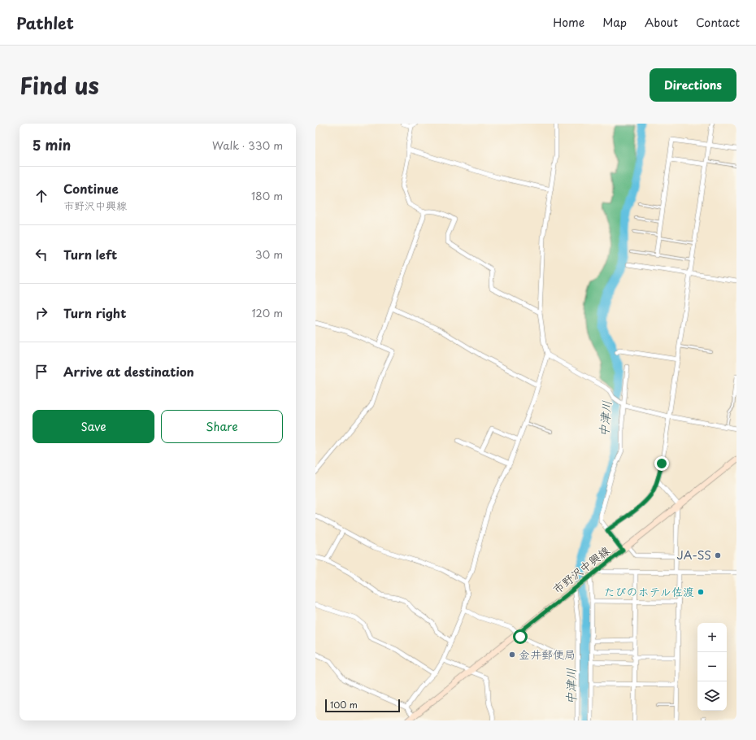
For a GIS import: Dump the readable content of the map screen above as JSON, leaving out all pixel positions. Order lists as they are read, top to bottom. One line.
{"streets":{"main road":["市野沢中興線"]},"water":["中津川"],"places":["JA-SS","たびのホテル佐渡","金井郵便局"],"scale_bar":"100 m","page":{"header":"Pathlet","nav":["Home","Map","About","Contact"],"title":"Find us","buttons":["Directions",["Save","Share"]],"heading":["5 min","Walk · 330 m"],"list":[["Continue","市野沢中興線","180 m"],["Turn left","30 m"],["Turn right","120 m"],"Arrive at destination"],"map_buttons":["+","−"],"scale":"100 m"}}
